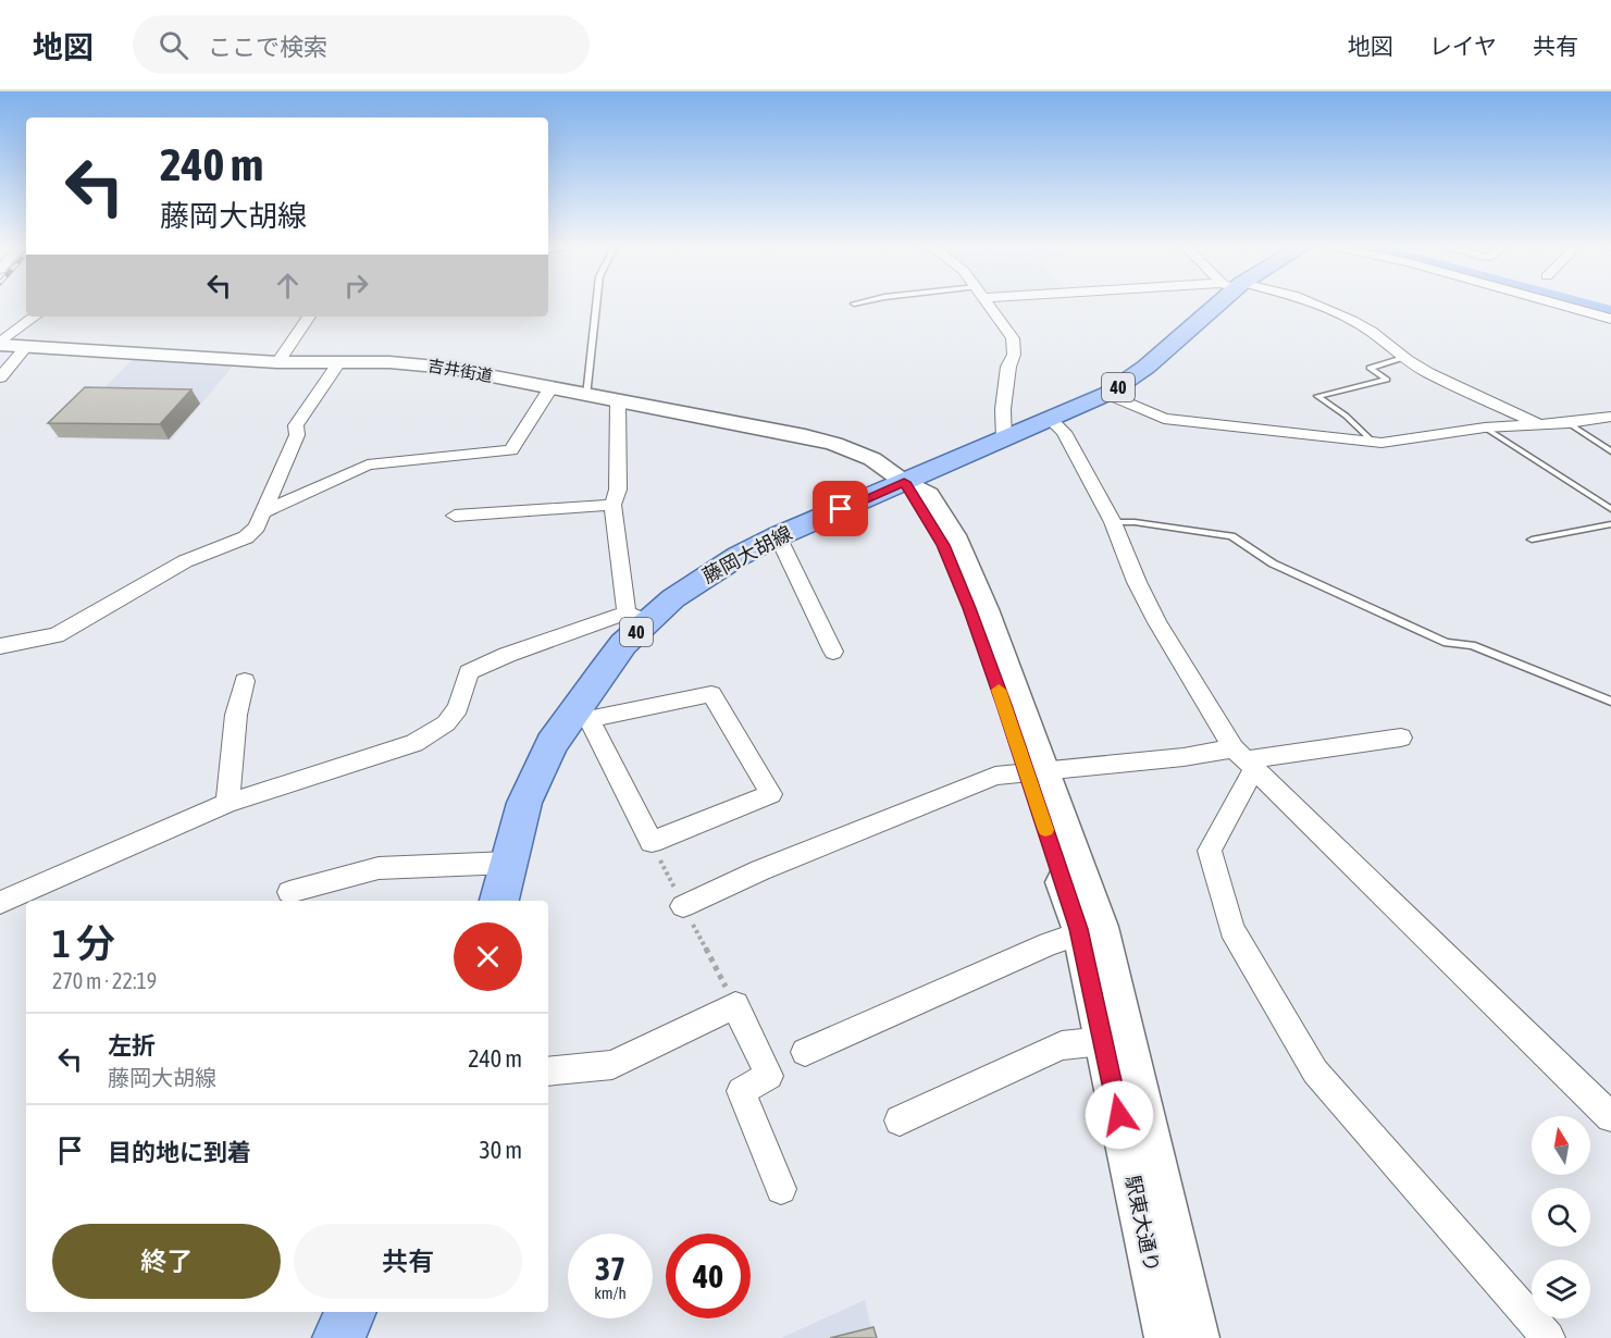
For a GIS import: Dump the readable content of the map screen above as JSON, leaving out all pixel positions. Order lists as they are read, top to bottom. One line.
{"streets":{"main road":["吉井街道","40","藤岡大胡線","駅東大通り"]},"crossings":[["吉井街道","藤岡大胡線"],["吉井街道","駅東大通り"],["藤岡大胡線","駅東大通り"]],"north":"top","page":{"header":"地図","search":"ここで検索","nav":["地図","レイヤ","共有"],"turn":["240 m","藤岡大胡線"],"heading":["1 分","270 m · 22:19"],"list":[{"name":"左折","note":"藤岡大胡線","value":"240 m"},{"name":"目的地に到着","value":"30 m"}],"buttons":["終了","共有"],"speed":"37 km/h","limit":"40"}}
